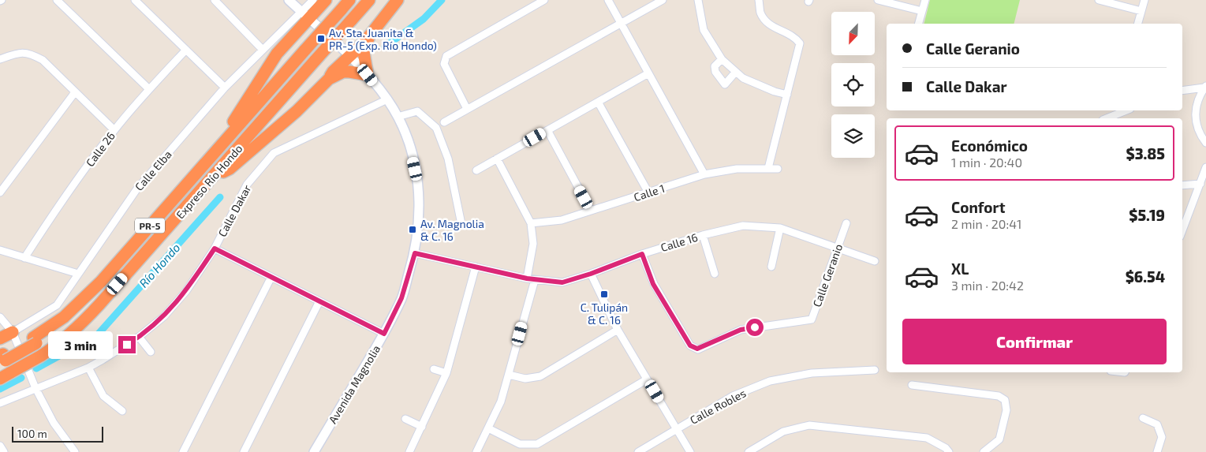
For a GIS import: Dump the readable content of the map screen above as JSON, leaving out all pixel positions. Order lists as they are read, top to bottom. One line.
{"streets":{"highway":["Expreso Río Hondo","PR-5"],"street":["Calle 26","Calle Elba","Calle 1","Calle Dakar","Calle 16","Calle Geranio","Avenida Magnolia","Calle Robles"]},"crossings":[["Calle Elba","Avenida Magnolia"],["Calle Dakar","Avenida Magnolia"],["Calle 16","Calle Geranio"],["Calle 16","Avenida Magnolia"]],"water":["Río Hondo"],"places":{"transit":["Av. Sta. Juanita & PR-5 (Exp. Río Hondo)","Av. Magnolia & C. 16","C. Tulipán & C. 16"]},"scale_bar":"100 m","north":"bottom left","page":{"banner":["Calle Geranio","Calle Dakar"],"list":[{"name":"Económico","note":"1 min · 20:40","value":"$3.85"},{"name":"Confort","note":"2 min · 20:41","value":"$5.19"},{"name":"XL","note":"3 min · 20:42","value":"$6.54"}],"buttons":"Confirmar","bubble":"3 min","scale":"100 m"}}
